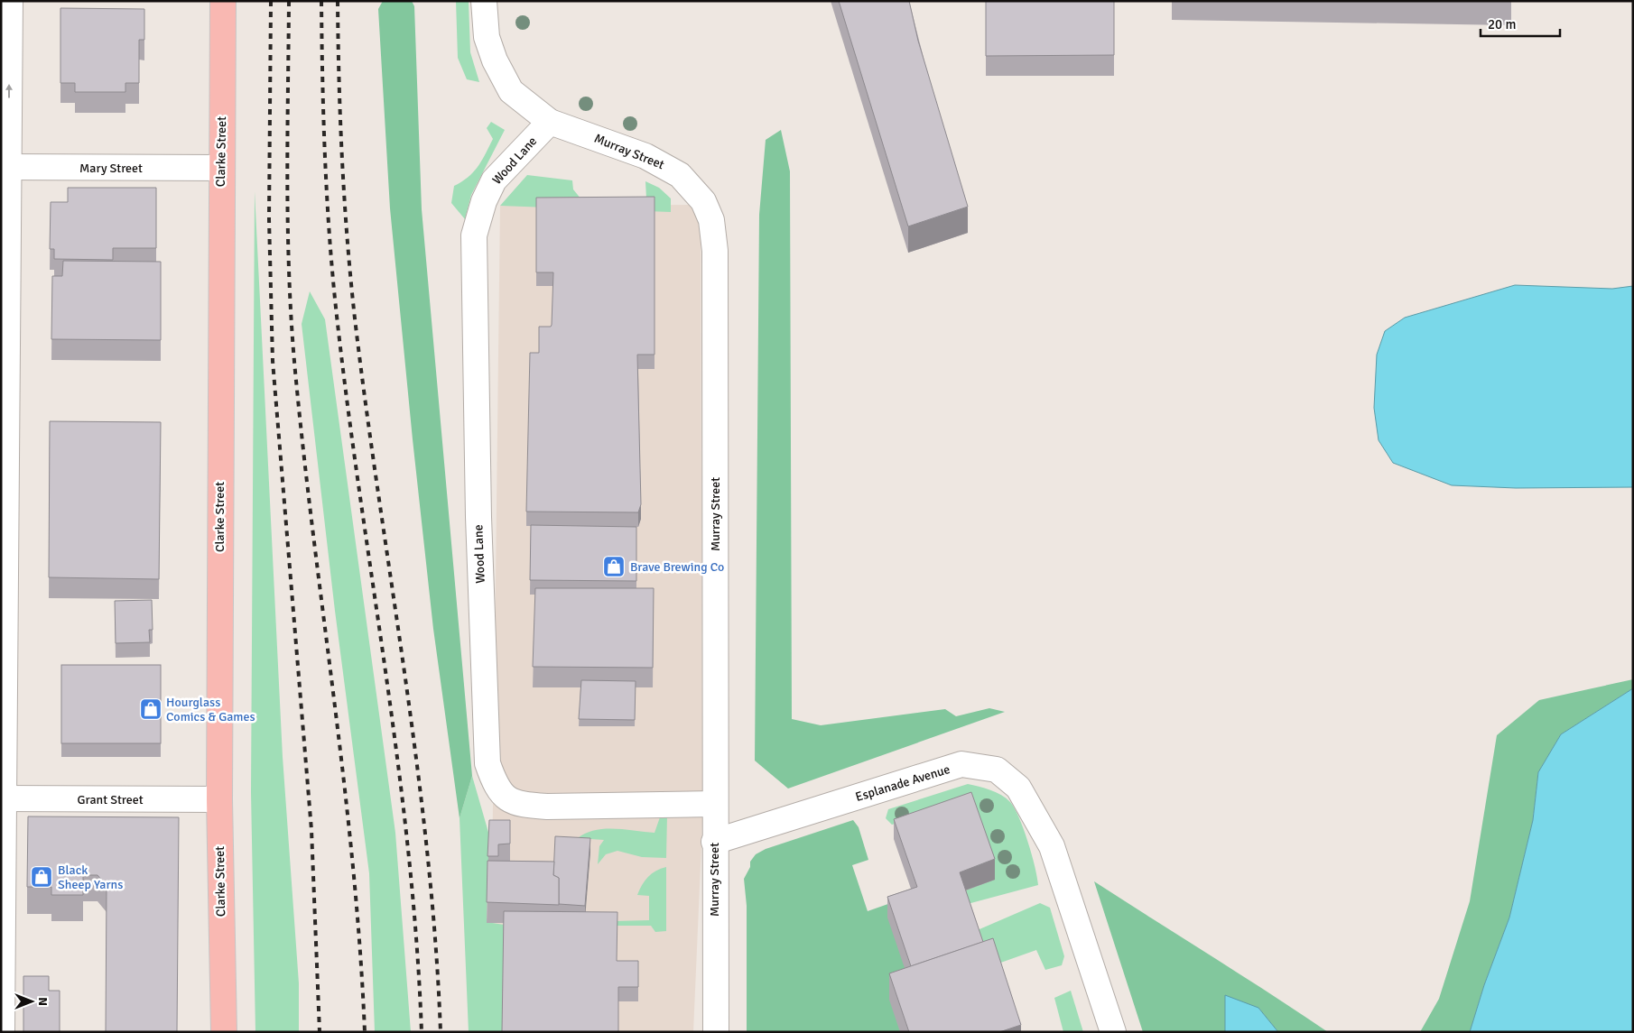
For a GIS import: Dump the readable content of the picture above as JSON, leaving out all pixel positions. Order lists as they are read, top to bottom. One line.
{"streets":{"main road":["Clarke Street"],"street":["Murray Street","Wood Lane","Mary Street","Esplanade Avenue","Grant Street"]},"crossings":[["Clarke Street","Mary Street"],["Clarke Street","Grant Street"],["Murray Street","Wood Lane"],["Murray Street","Esplanade Avenue"]],"places":{"shop":["Brave Brewing Co","Hourglass Comics & Games","Black Sheep Yarns"]},"scale_bar":"20 m","north":"right"}
